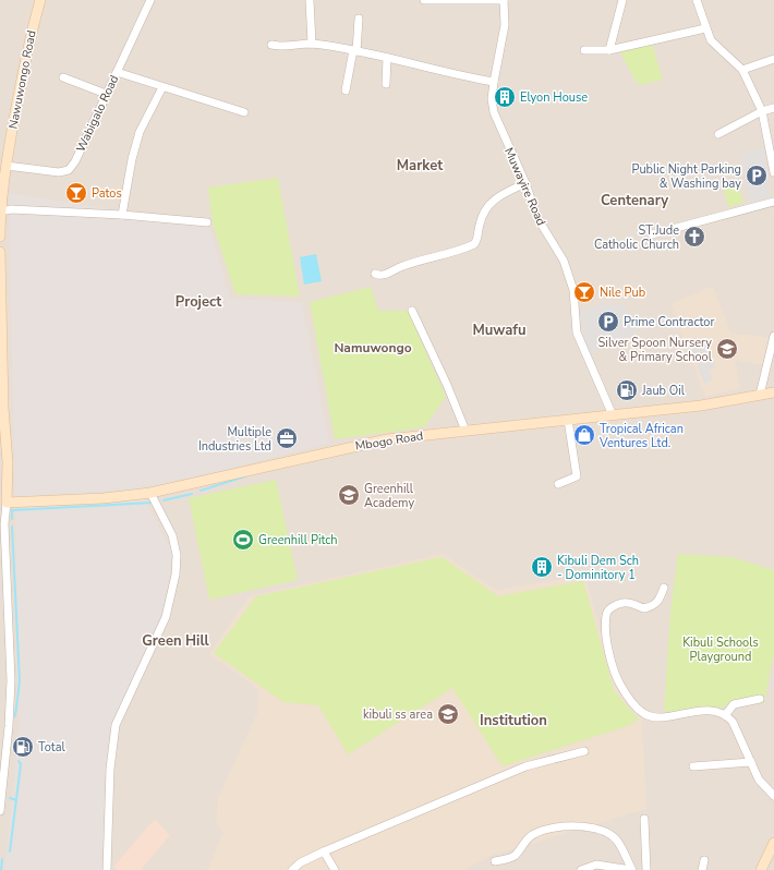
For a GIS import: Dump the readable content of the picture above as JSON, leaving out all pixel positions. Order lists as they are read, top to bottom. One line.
{"streets":{"street":["Nawuwongo Road","Wabigalo Road","Muwayire Road","Mbogo Road"]},"crossings":[["Nawuwongo Road","Wabigalo Road"],["Muwayire Road","Mbogo Road"]],"districts":["Market","Centenary","Project","Muwafu","Namuwongo","Green Hill","Institution"],"parks":["Kibuli Schools Playground"],"places":{"building":["Elyon House","Kibuli Dem Sch - Dominitory 1"],"parking":["Public Night Parking & Washing bay","Prime Contractor"],"bar":["Patos","Nile Pub"],"church":["ST.Jude Catholic Church"],"school or university":["Silver Spoon Nursery & Primary School","Greenhill Academy","kibuli ss area"],"fuel station":["Jaub Oil","Total"],"shop":["Tropical African Ventures Ltd."],"office":["Multiple Industries Ltd"],"sports":["Greenhill Pitch"]}}
